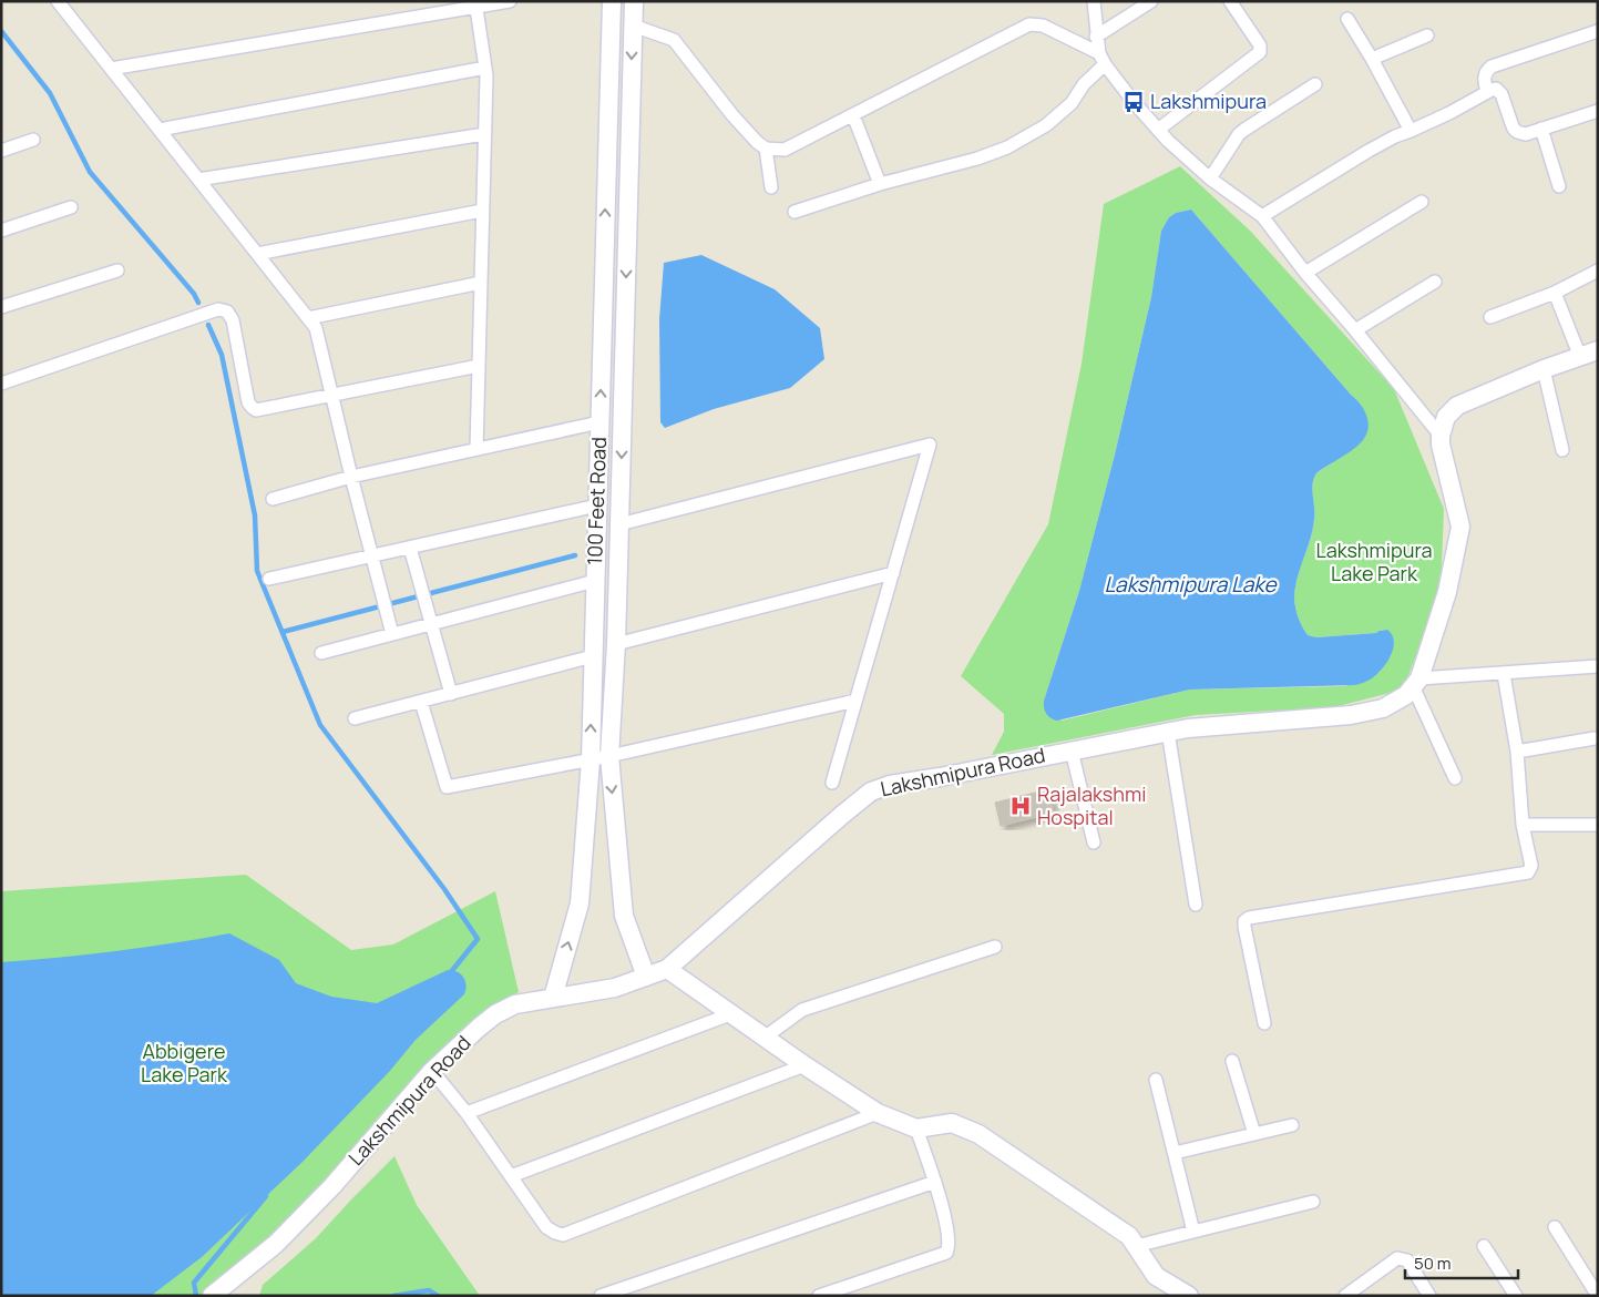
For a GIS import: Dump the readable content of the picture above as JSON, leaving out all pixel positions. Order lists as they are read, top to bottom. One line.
{"streets":{"street":["100 Feet Road","Lakshmipura Road"]},"crossings":[["100 Feet Road","Lakshmipura Road"]],"water":["Lakshmipura Lake"],"parks":["Lakshmipura Lake Park","Abbigere Lake Park"],"places":{"bus stop":["Lakshmipura"],"hospital":["Rajalakshmi Hospital"]},"scale_bar":"50 m"}
